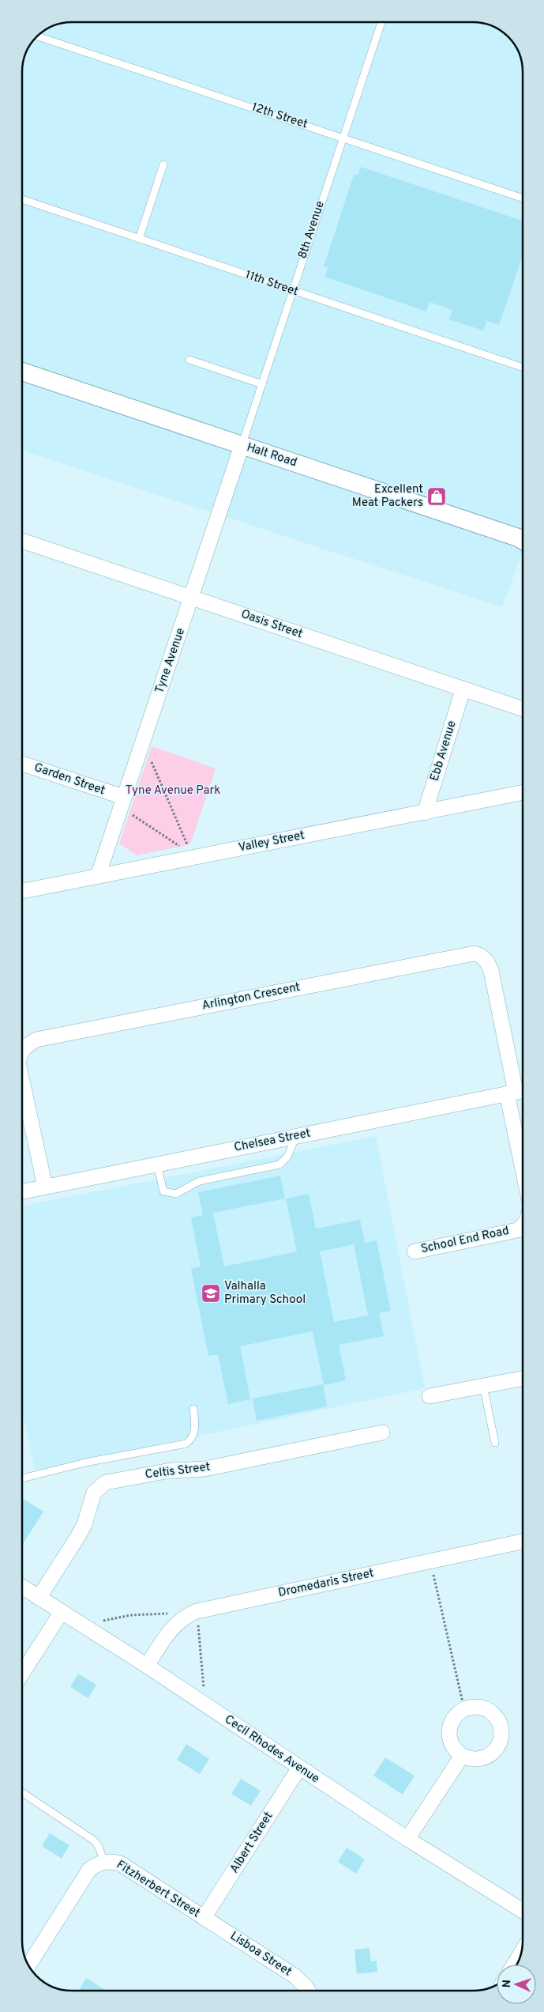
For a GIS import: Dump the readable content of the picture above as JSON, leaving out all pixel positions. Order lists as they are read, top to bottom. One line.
{"streets":{"street":["Halt Road","Oasis Street","Tyne Avenue","Ebb Avenue","Garden Street","Valley Street","Arlington Crescent","Chelsea Street","School End Road","Celtis Street","Dromedaris Street","Cecil Rhodes Avenue","Albert Street","Fitzherbert Street","Lisboa Street"],"lane":["12th Street","8th Avenue","11th Street"]},"crossings":[["12th Street","8th Avenue"],["8th Avenue","11th Street"],["8th Avenue","Halt Road"],["8th Avenue","Tyne Avenue"],["Halt Road","Tyne Avenue"],["Oasis Street","Tyne Avenue"],["Oasis Street","Ebb Avenue"],["Tyne Avenue","Garden Street"],["Tyne Avenue","Valley Street"],["Ebb Avenue","Valley Street"],["Arlington Crescent","Chelsea Street"],["Celtis Street","Cecil Rhodes Avenue"],["Dromedaris Street","Cecil Rhodes Avenue"],["Cecil Rhodes Avenue","Albert Street"],["Albert Street","Fitzherbert Street"],["Albert Street","Lisboa Street"],["Fitzherbert Street","Lisboa Street"]],"parks":["Tyne Avenue Park"],"places":{"shop":["Excellent Meat Packers"],"school or university":["Valhalla Primary School"]},"north":"left"}
